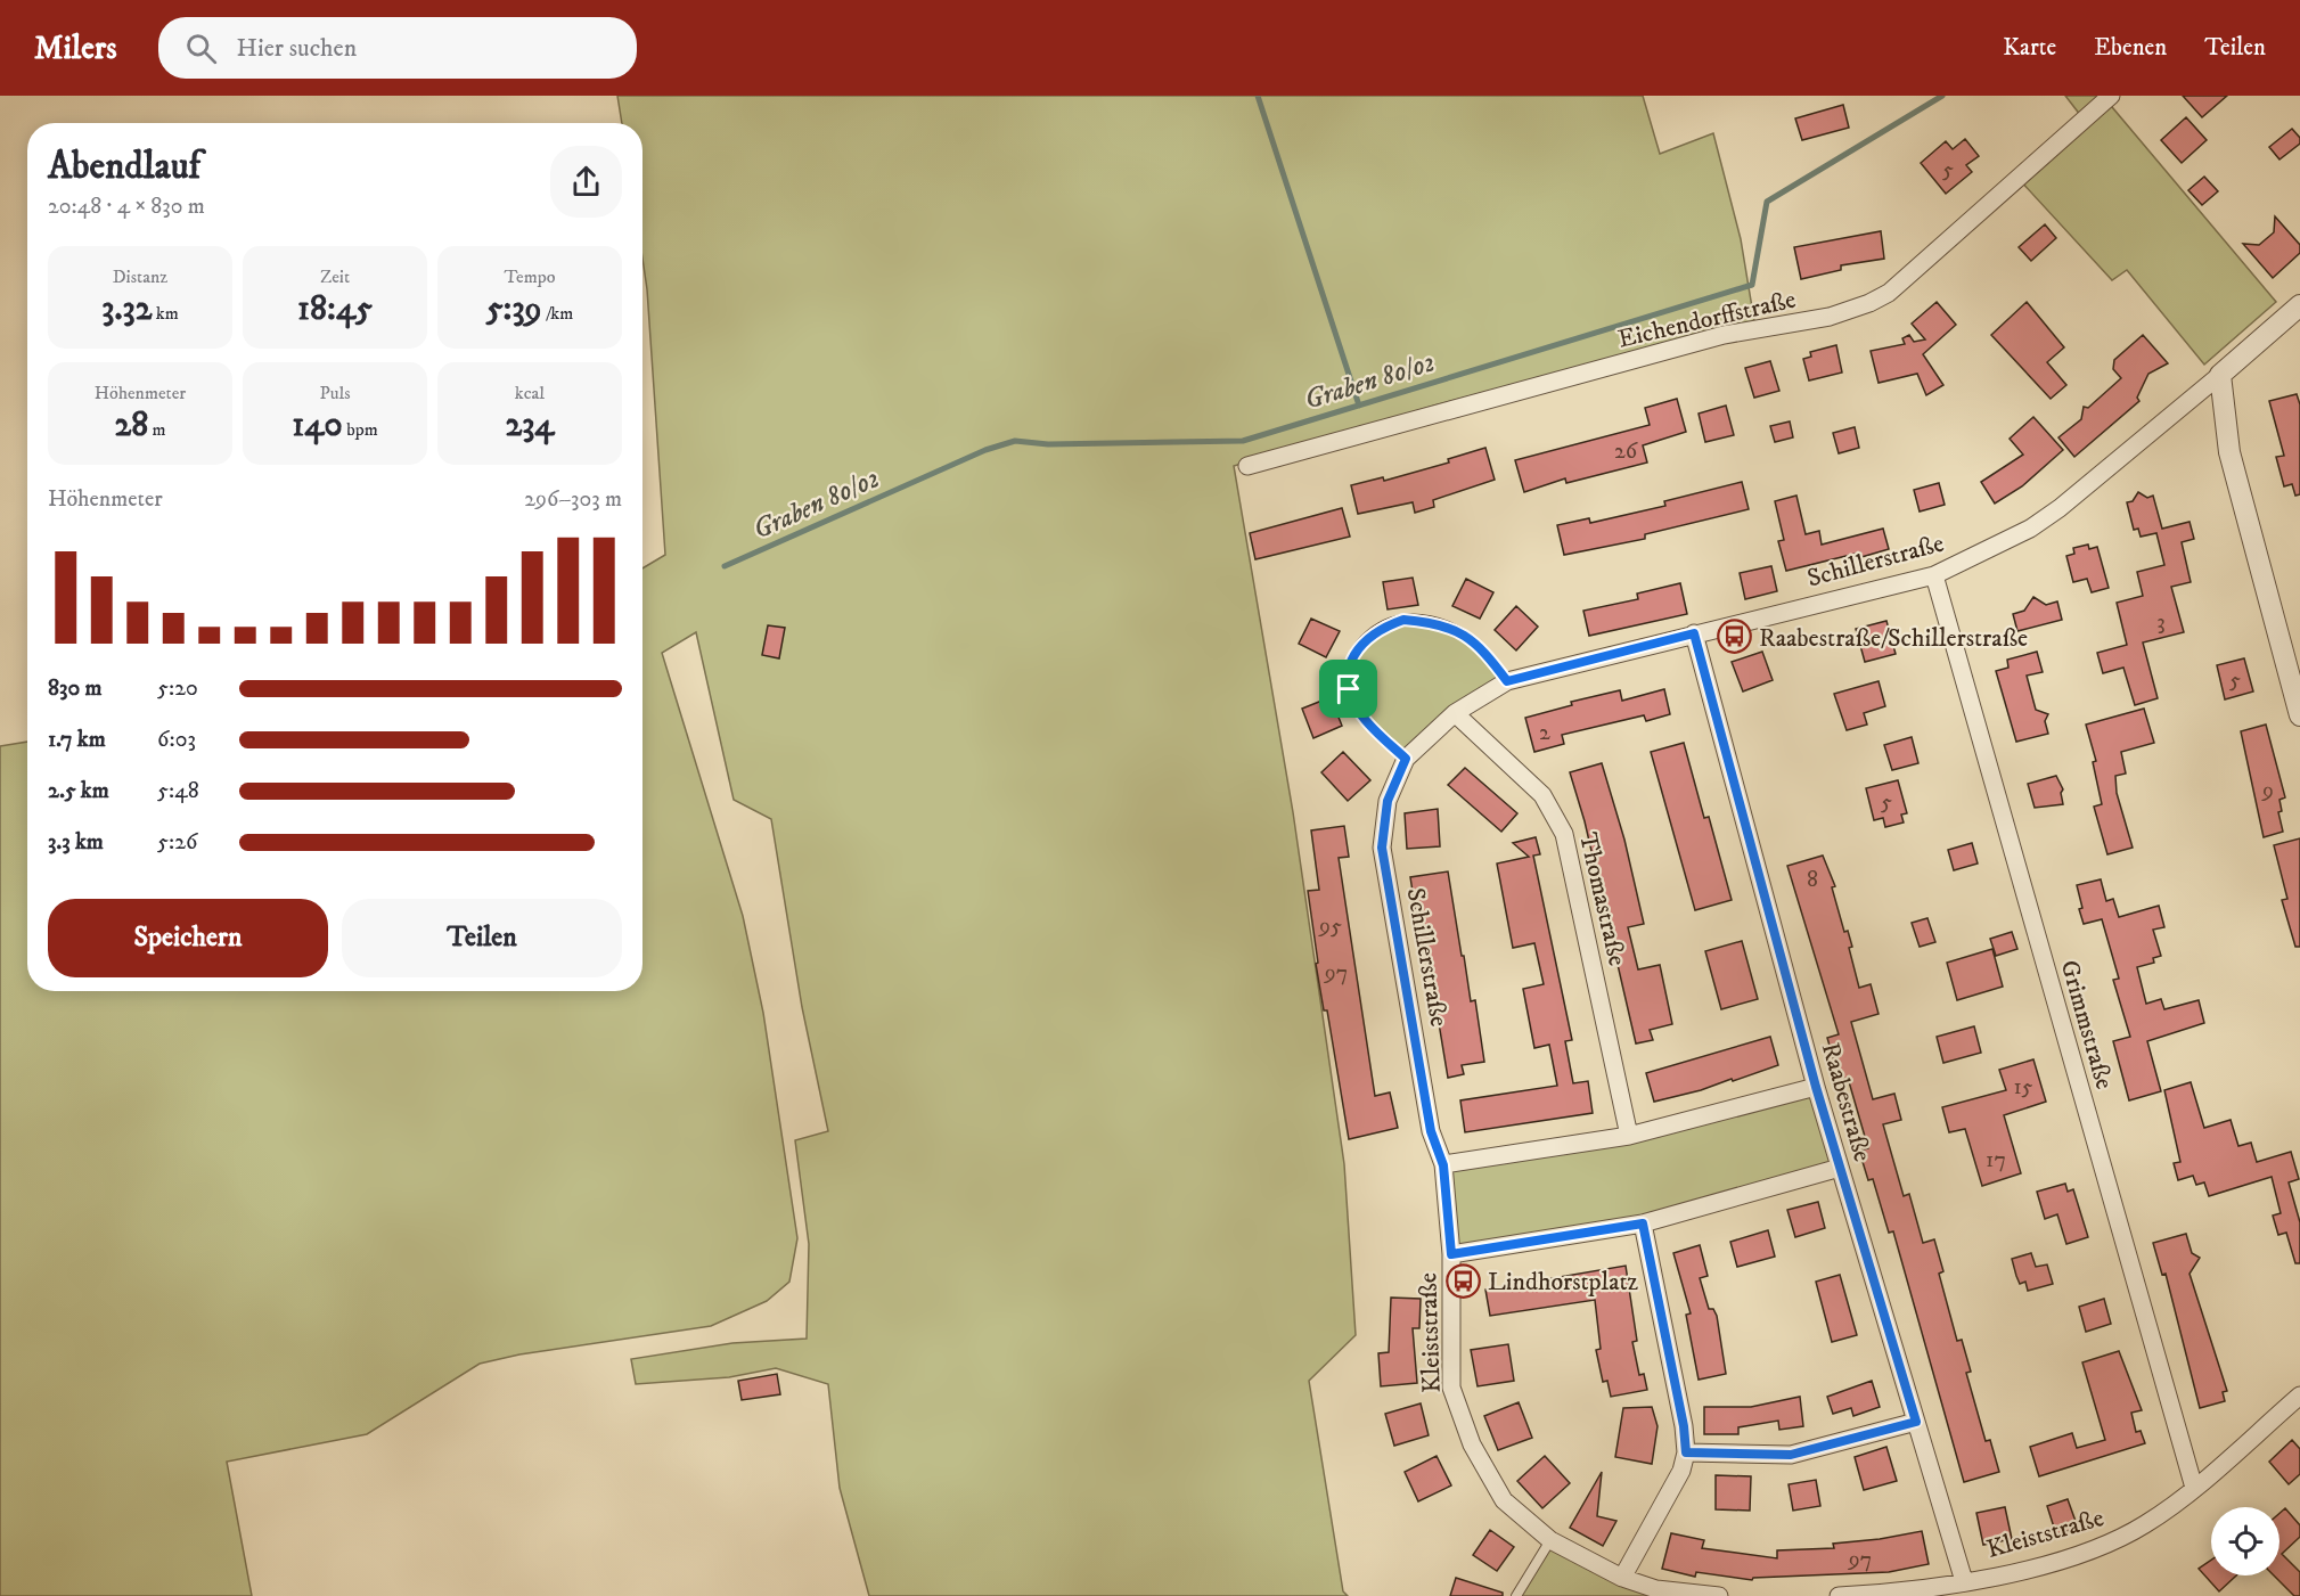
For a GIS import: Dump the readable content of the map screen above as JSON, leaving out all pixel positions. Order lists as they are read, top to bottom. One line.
{"streets":{"street":["Eichendorffstraße","Schillerstraße","Thomastraße","Grimmstraße","Raabestraße","Kleiststraße"]},"crossings":[["Schillerstraße","Thomastraße"],["Schillerstraße","Grimmstraße"],["Schillerstraße","Raabestraße"],["Grimmstraße","Kleiststraße"],["Raabestraße","Kleiststraße"]],"water":["Graben 80/02"],"places":{"bus stop":["Raabestraße/Schillerstraße","Lindhorstplatz"]},"house_numbers":["5","26","3","5","2","9","5","8","95","97","15","17","97"],"page":{"header":"Milers","search":"Hier suchen","nav":["Karte","Ebenen","Teilen"],"heading":["Abendlauf","20:48 · 4 × 830 m"],"stats":[["Distanz","3.32 km"],["Zeit","18:45"],["Tempo","5:39 /km"],["Höhenmeter","28 m"],["Puls","140 bpm"],["kcal","234"]],"chart":["Höhenmeter","296–303 m"],"list":[{"name":"830 m","note":"5:20"},{"name":"1.7 km","note":"6:03"},{"name":"2.5 km","note":"5:48"},{"name":"3.3 km","note":"5:26"}],"buttons":["Speichern","Teilen"]}}
